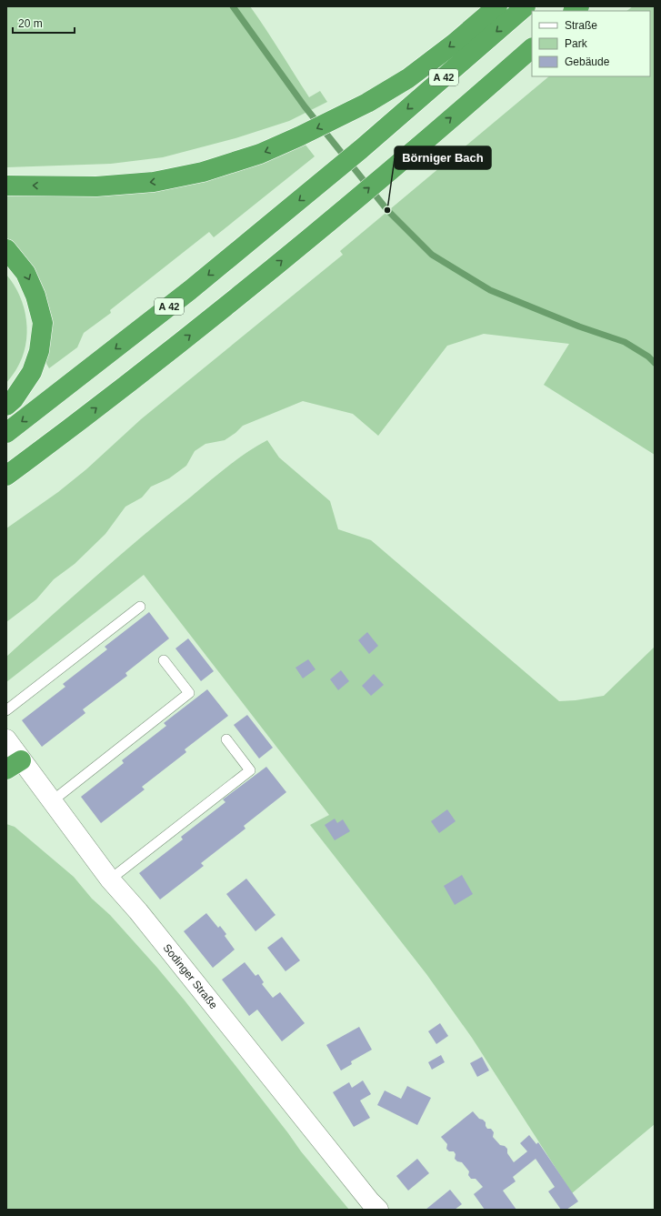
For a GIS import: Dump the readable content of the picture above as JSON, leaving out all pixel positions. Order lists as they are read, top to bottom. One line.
{"streets":{"highway":["A 42"],"main road":["Sodinger Straße"]},"places":["Börniger Bach"],"legend":["Straße","Park","Gebäude"],"scale_bar":"20 m"}
